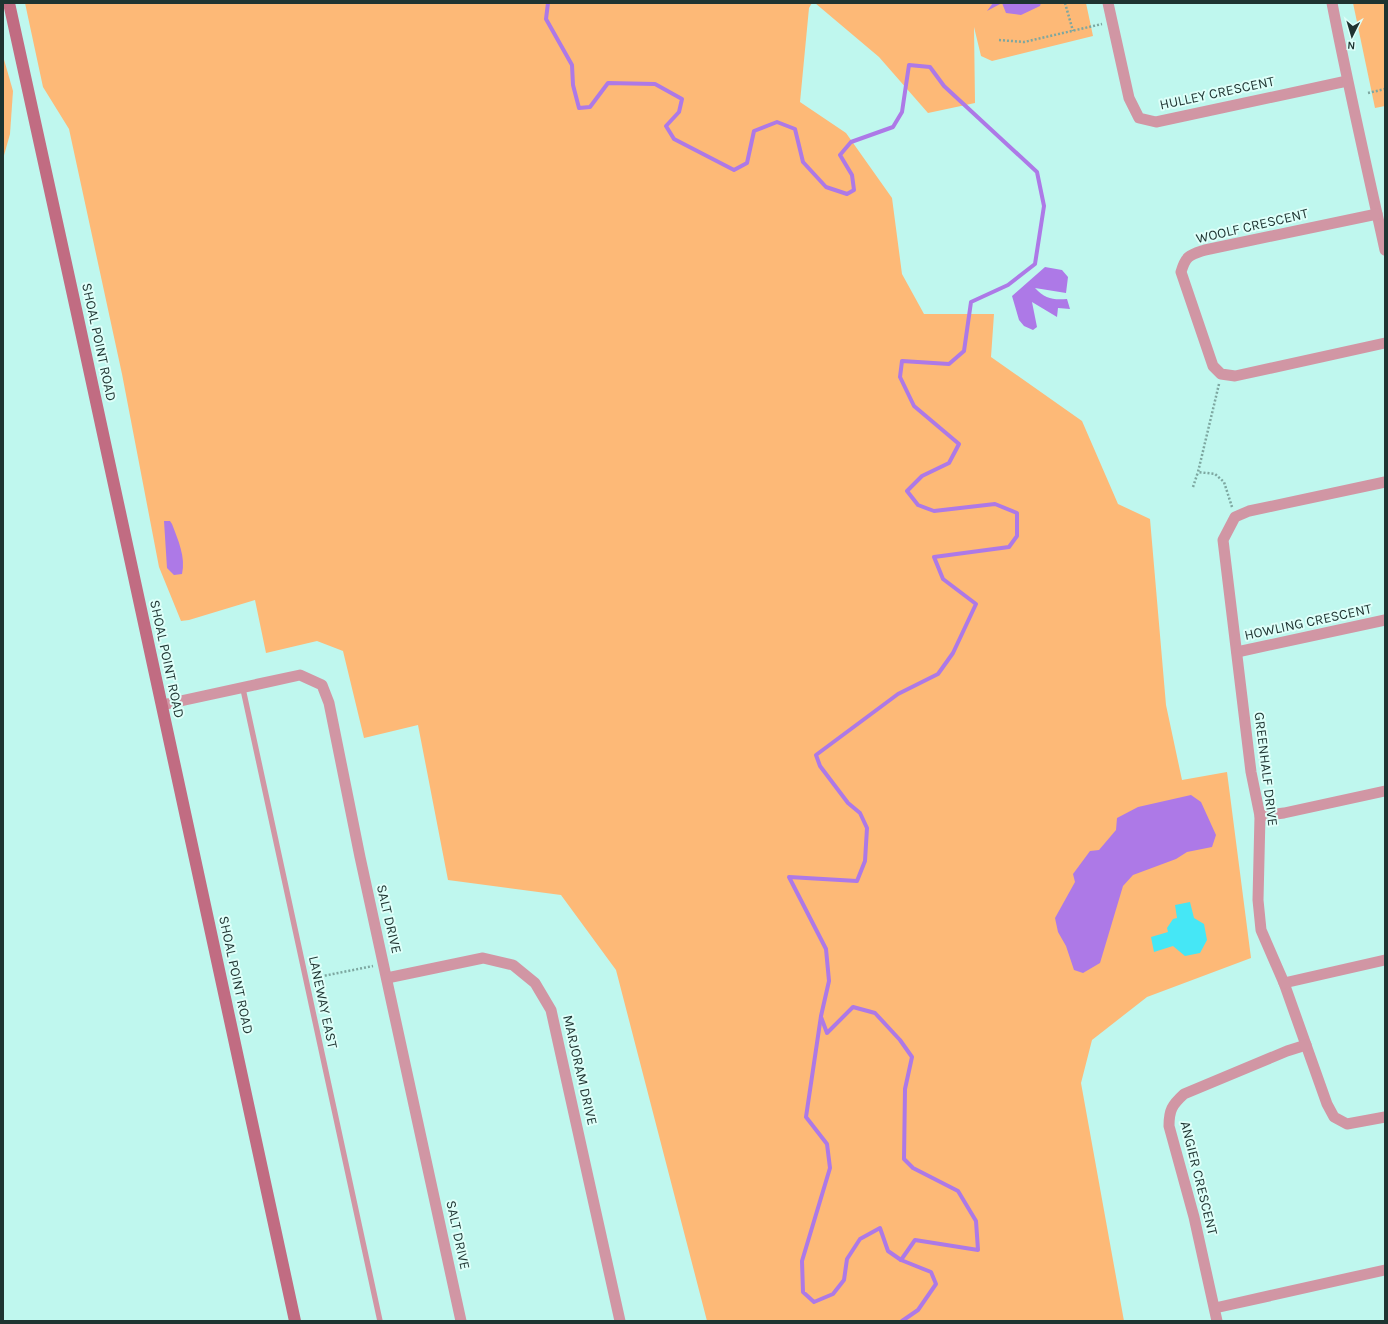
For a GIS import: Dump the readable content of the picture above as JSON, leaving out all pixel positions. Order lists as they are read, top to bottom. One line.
{"streets":{"street":["HULLEY CRESCENT","WOOLF CRESCENT","SHOAL POINT ROAD","HOWLING CRESCENT","GREENHALF DRIVE","SALT DRIVE","MARJORAM DRIVE","ANGIER CRESCENT"],"lane":["LANEWAY EAST"]},"crossings":[["SHOAL POINT ROAD","SALT DRIVE"],["HOWLING CRESCENT","GREENHALF DRIVE"],["GREENHALF DRIVE","ANGIER CRESCENT"],["SALT DRIVE","LANEWAY EAST"],["SALT DRIVE","MARJORAM DRIVE"]],"north":"bottom"}
